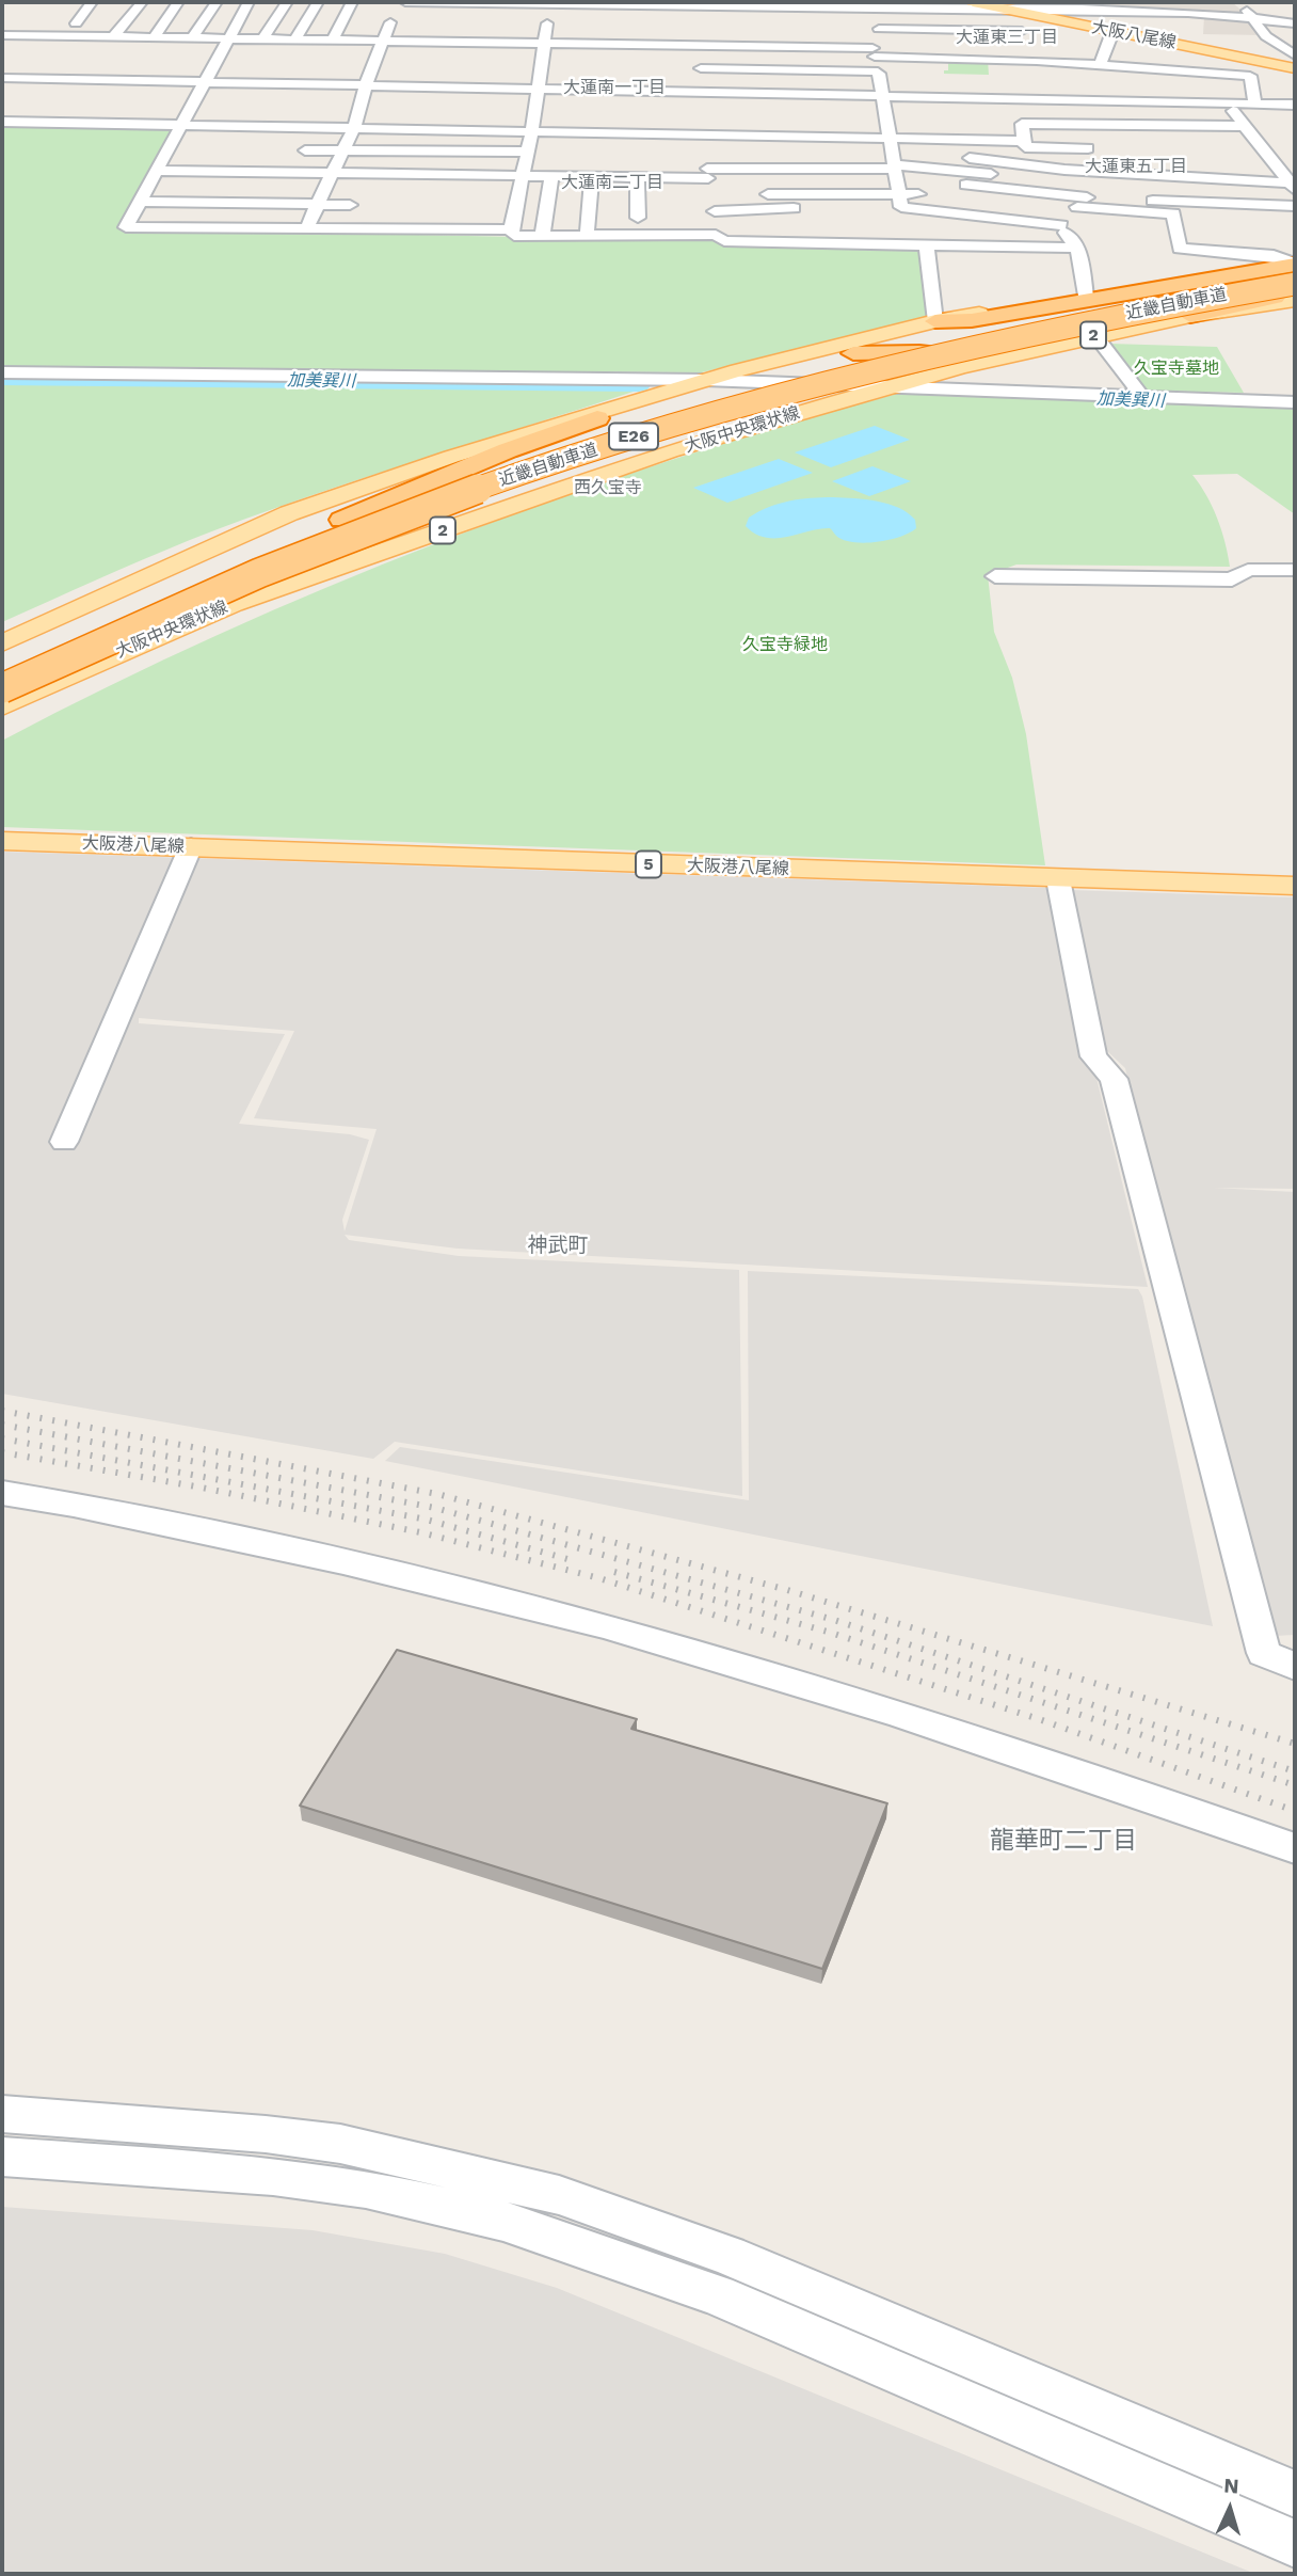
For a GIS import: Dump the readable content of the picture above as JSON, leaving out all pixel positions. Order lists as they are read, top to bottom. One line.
{"streets":{"highway":["近畿自動車道","E26"],"main road":["大阪八尾線","2","大阪中央環状線","大阪港八尾線","5"]},"crossings":[["近畿自動車道","2"],["2","大阪中央環状線"]],"districts":["大蓮東三丁目","大蓮南一丁目","大蓮東五丁目","大蓮南二丁目","西久宝寺","神武町","龍華町二丁目"],"water":["加美巽川"],"parks":["久宝寺墓地","久宝寺緑地"],"north":"top"}
